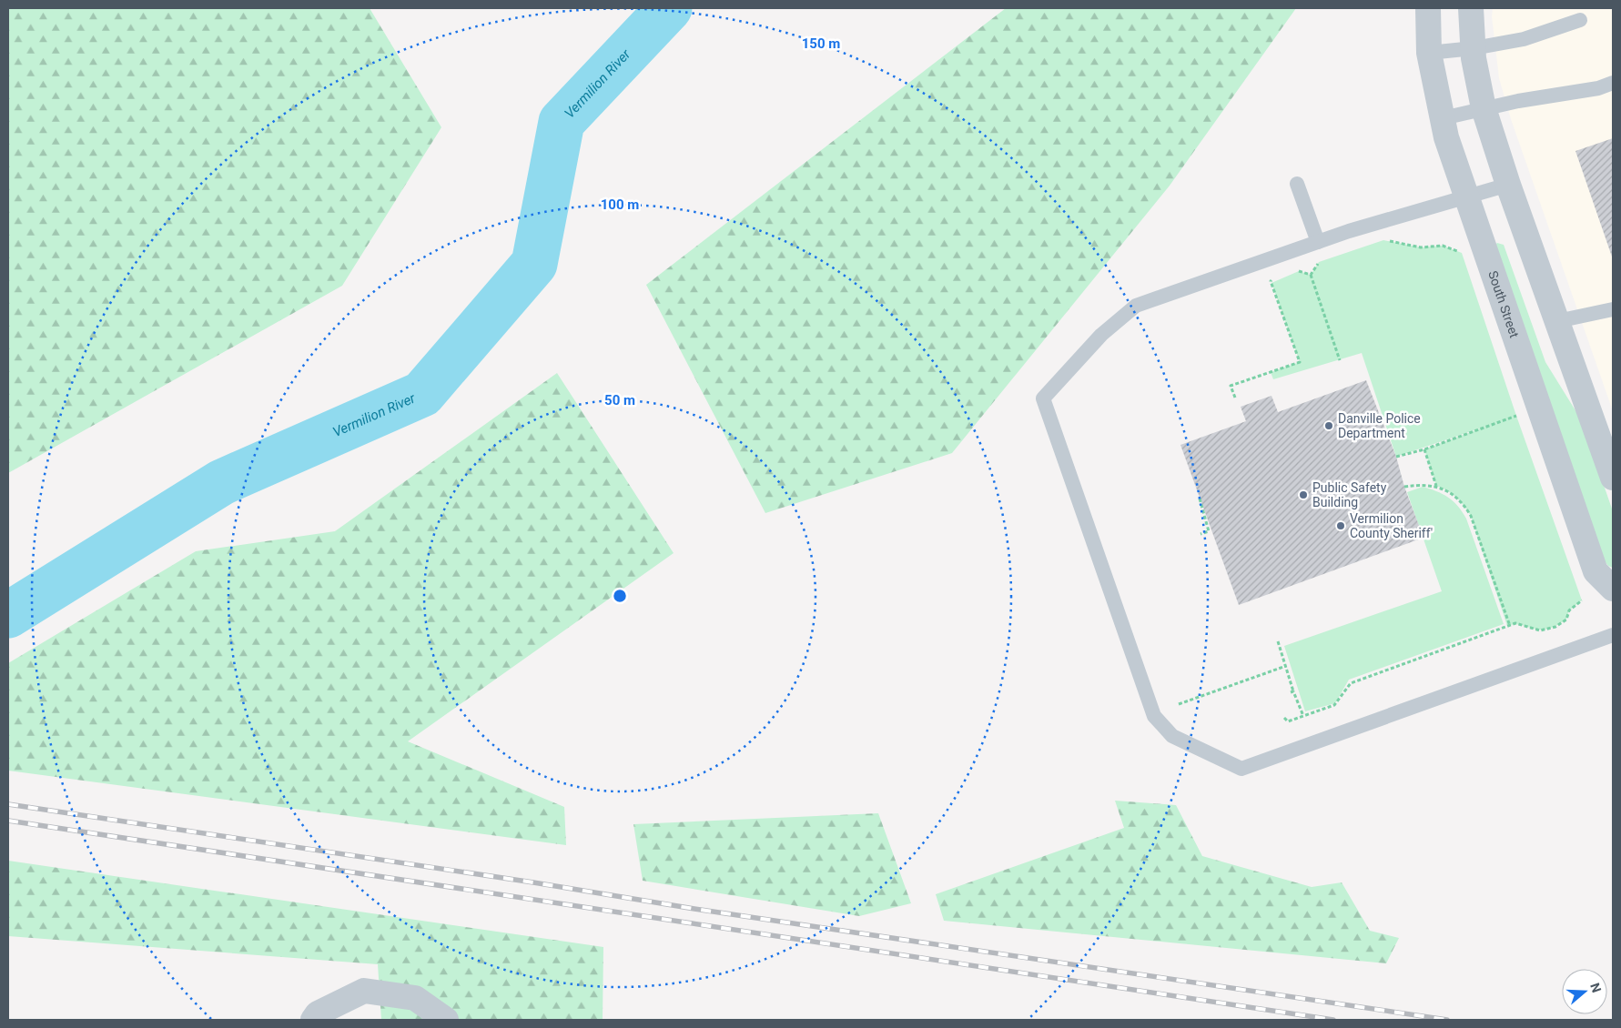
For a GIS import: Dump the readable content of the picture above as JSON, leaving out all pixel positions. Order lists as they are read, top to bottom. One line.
{"streets":{"street":["South Street"]},"water":["Vermilion River"],"places":["Danville Police Department","Public Safety Building","Vermilion County Sheriff'"],"north":"right","rings":["150 m","100 m","50 m"]}
